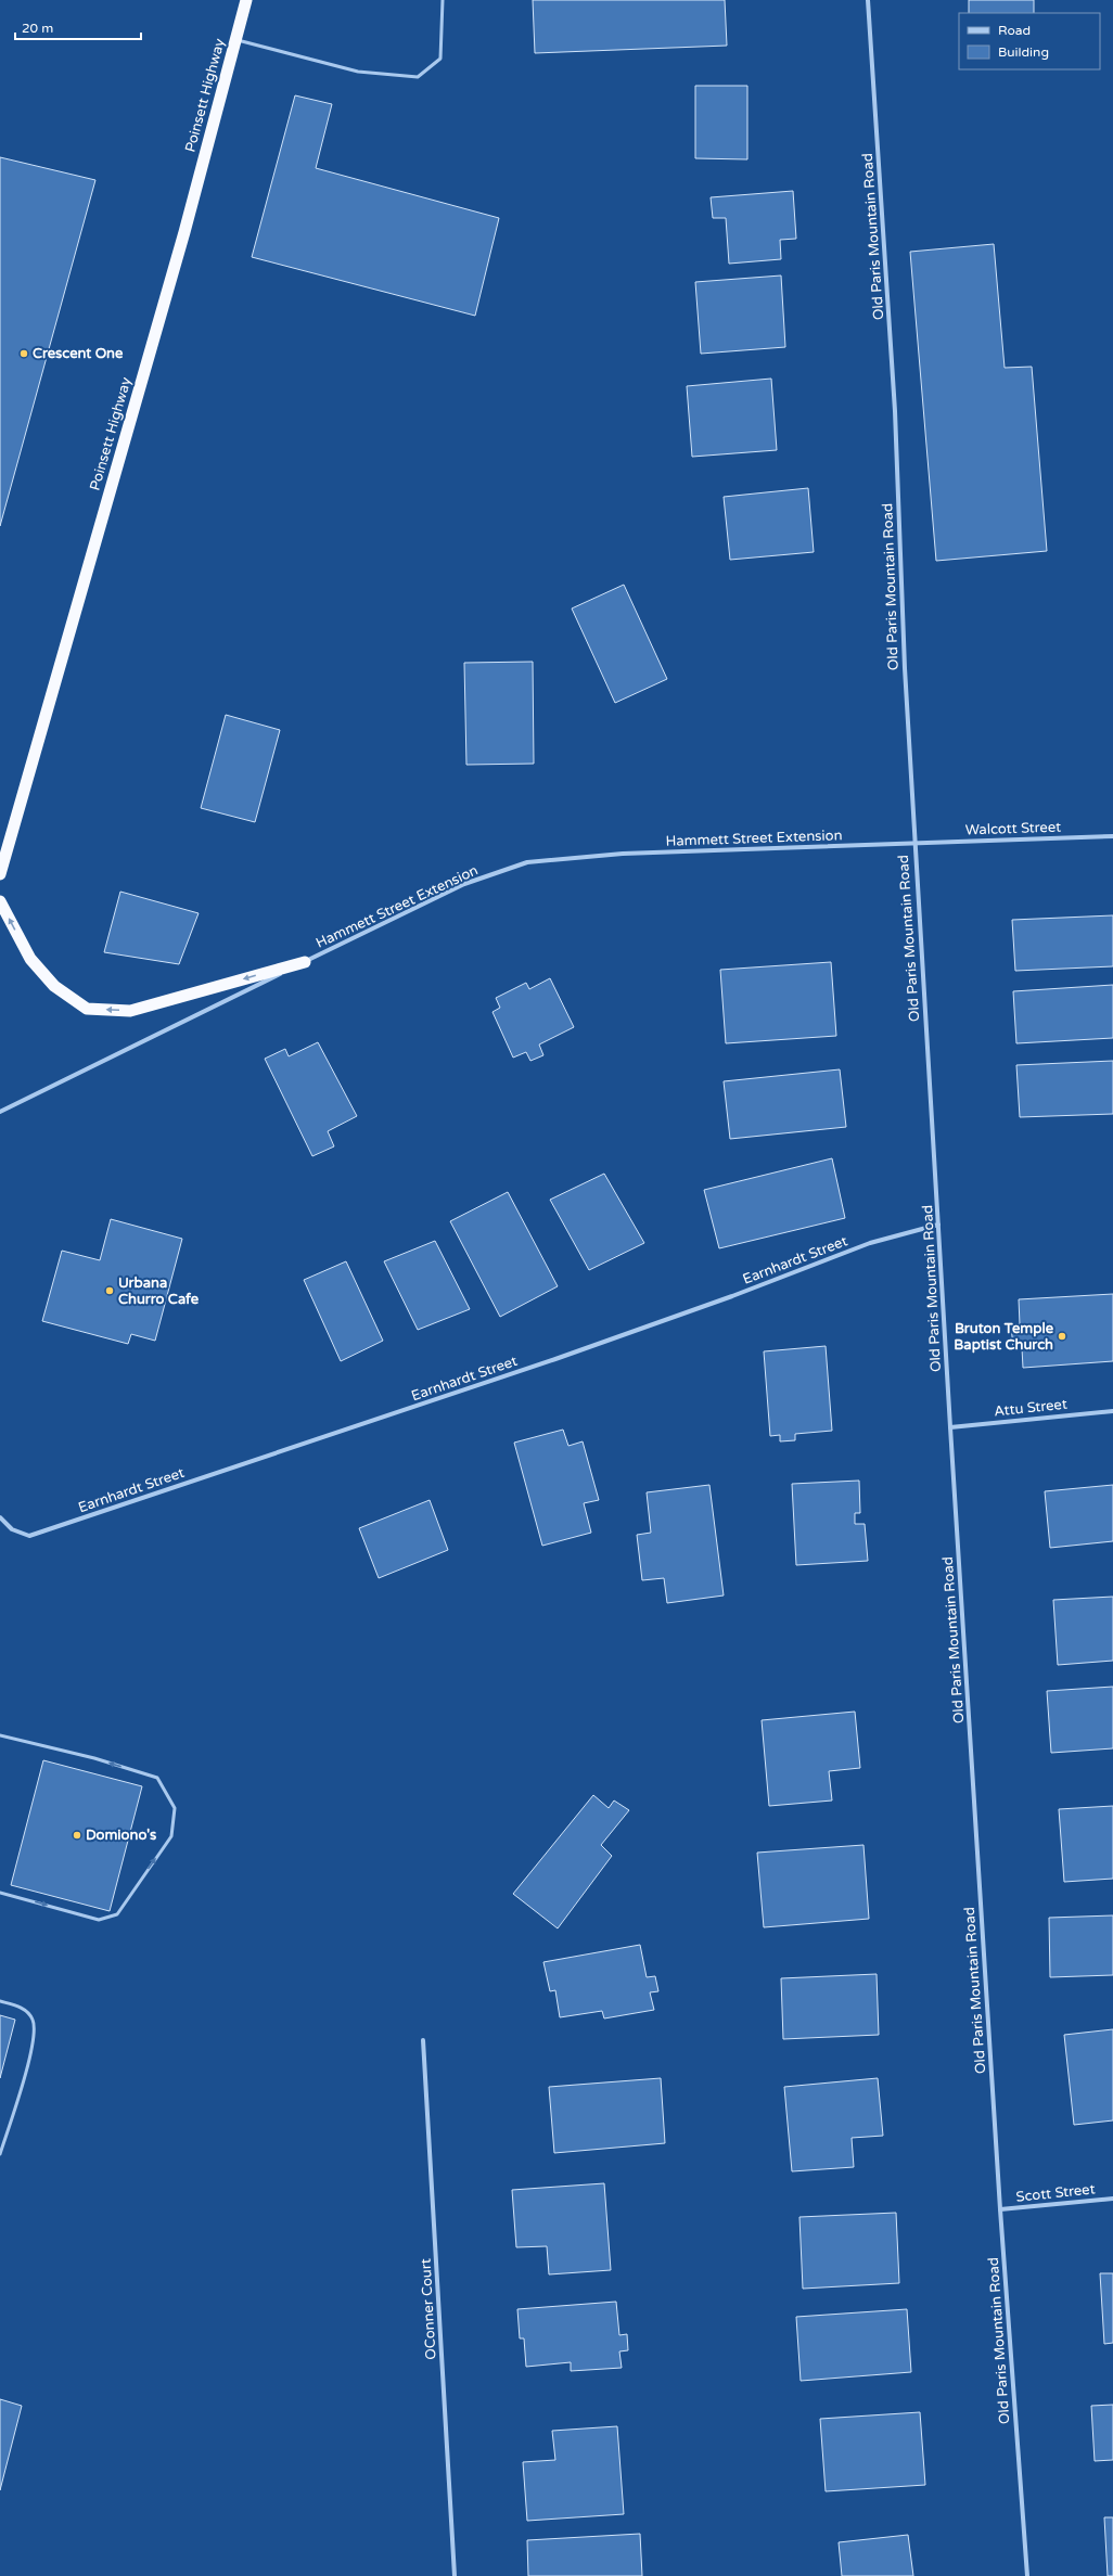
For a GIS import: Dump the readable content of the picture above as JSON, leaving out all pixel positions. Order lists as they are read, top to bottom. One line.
{"streets":{"highway":["Poinsett Highway"],"street":["Old Paris Mountain Road","Walcott Street","Hammett Street Extension","Earnhardt Street","Attu Street","Scott Street","OConner Court"]},"crossings":[["Old Paris Mountain Road","Walcott Street"],["Old Paris Mountain Road","Hammett Street Extension"],["Old Paris Mountain Road","Earnhardt Street"],["Old Paris Mountain Road","Attu Street"],["Old Paris Mountain Road","Scott Street"],["Walcott Street","Hammett Street Extension"]],"places":["Crescent One","Urbana Churro Cafe","Bruton Temple Baptist Church","Domiono's"],"legend":["Road","Building"],"scale_bar":"20 m"}
